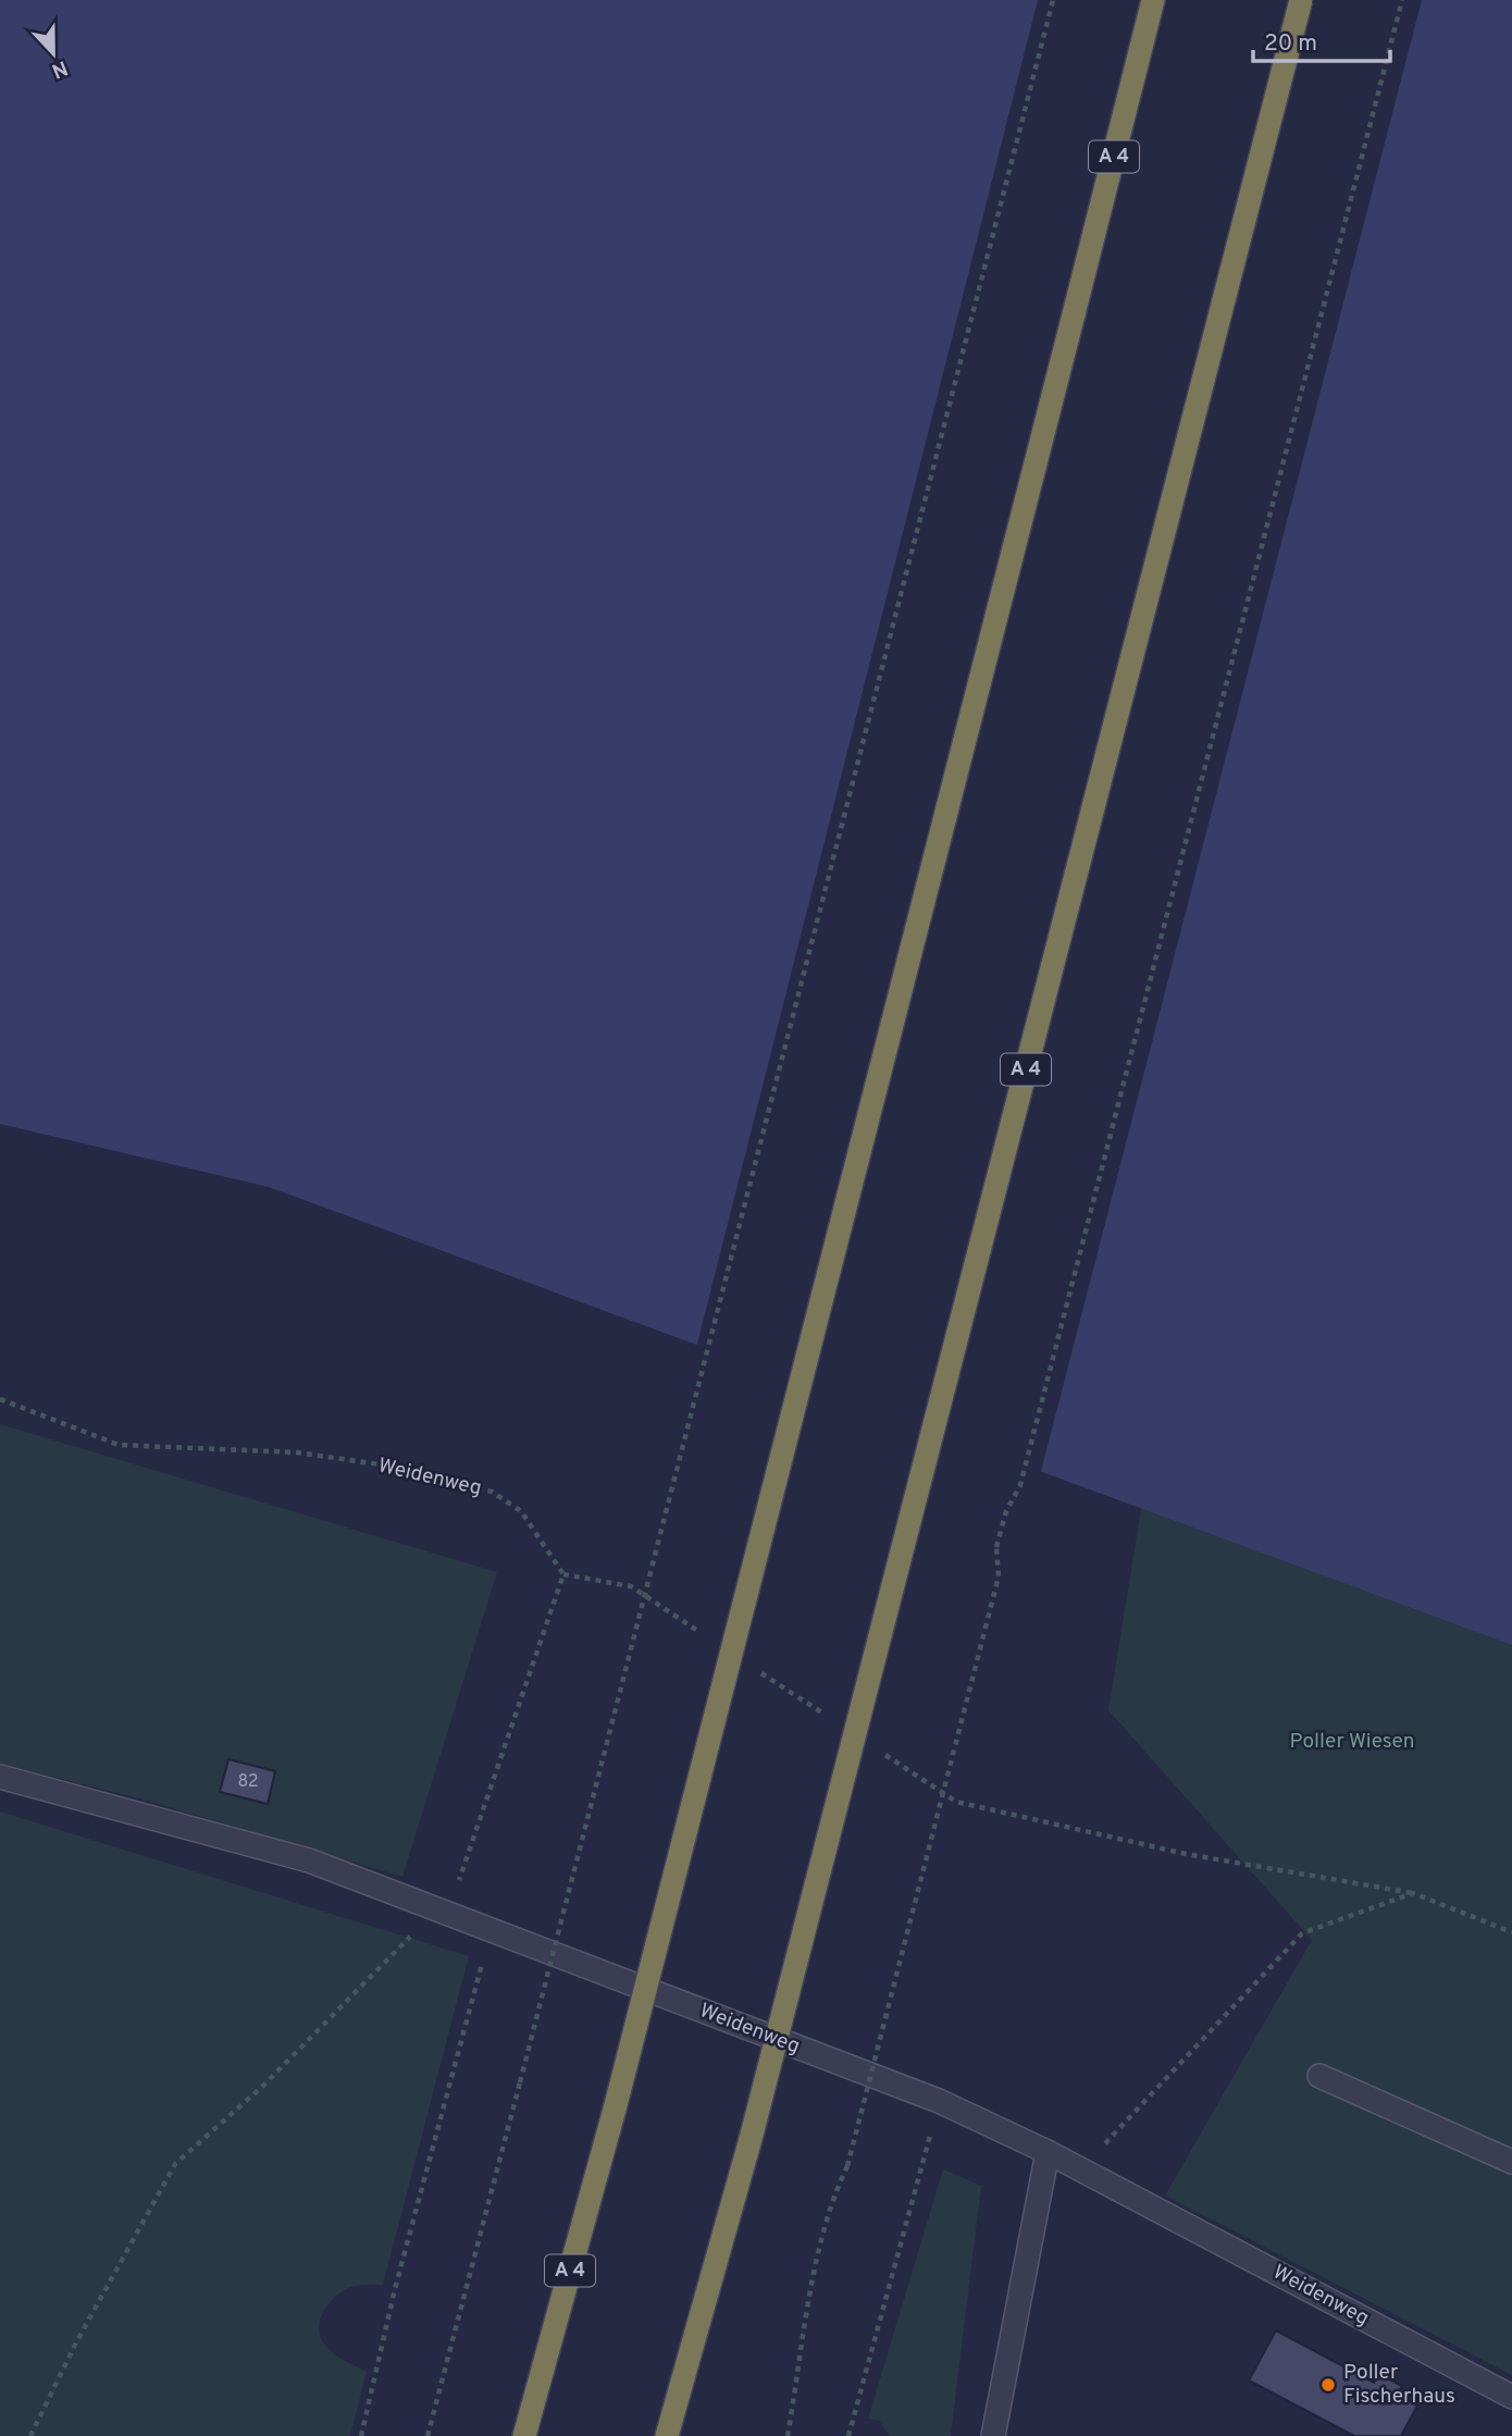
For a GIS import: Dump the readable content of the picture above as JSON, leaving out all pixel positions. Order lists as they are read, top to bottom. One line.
{"streets":{"highway":["A 4"],"street":["Weidenweg"]},"parks":["Poller Wiesen"],"places":["Poller Fischerhaus"],"house_numbers":["82"],"scale_bar":"20 m","north":"bottom"}
